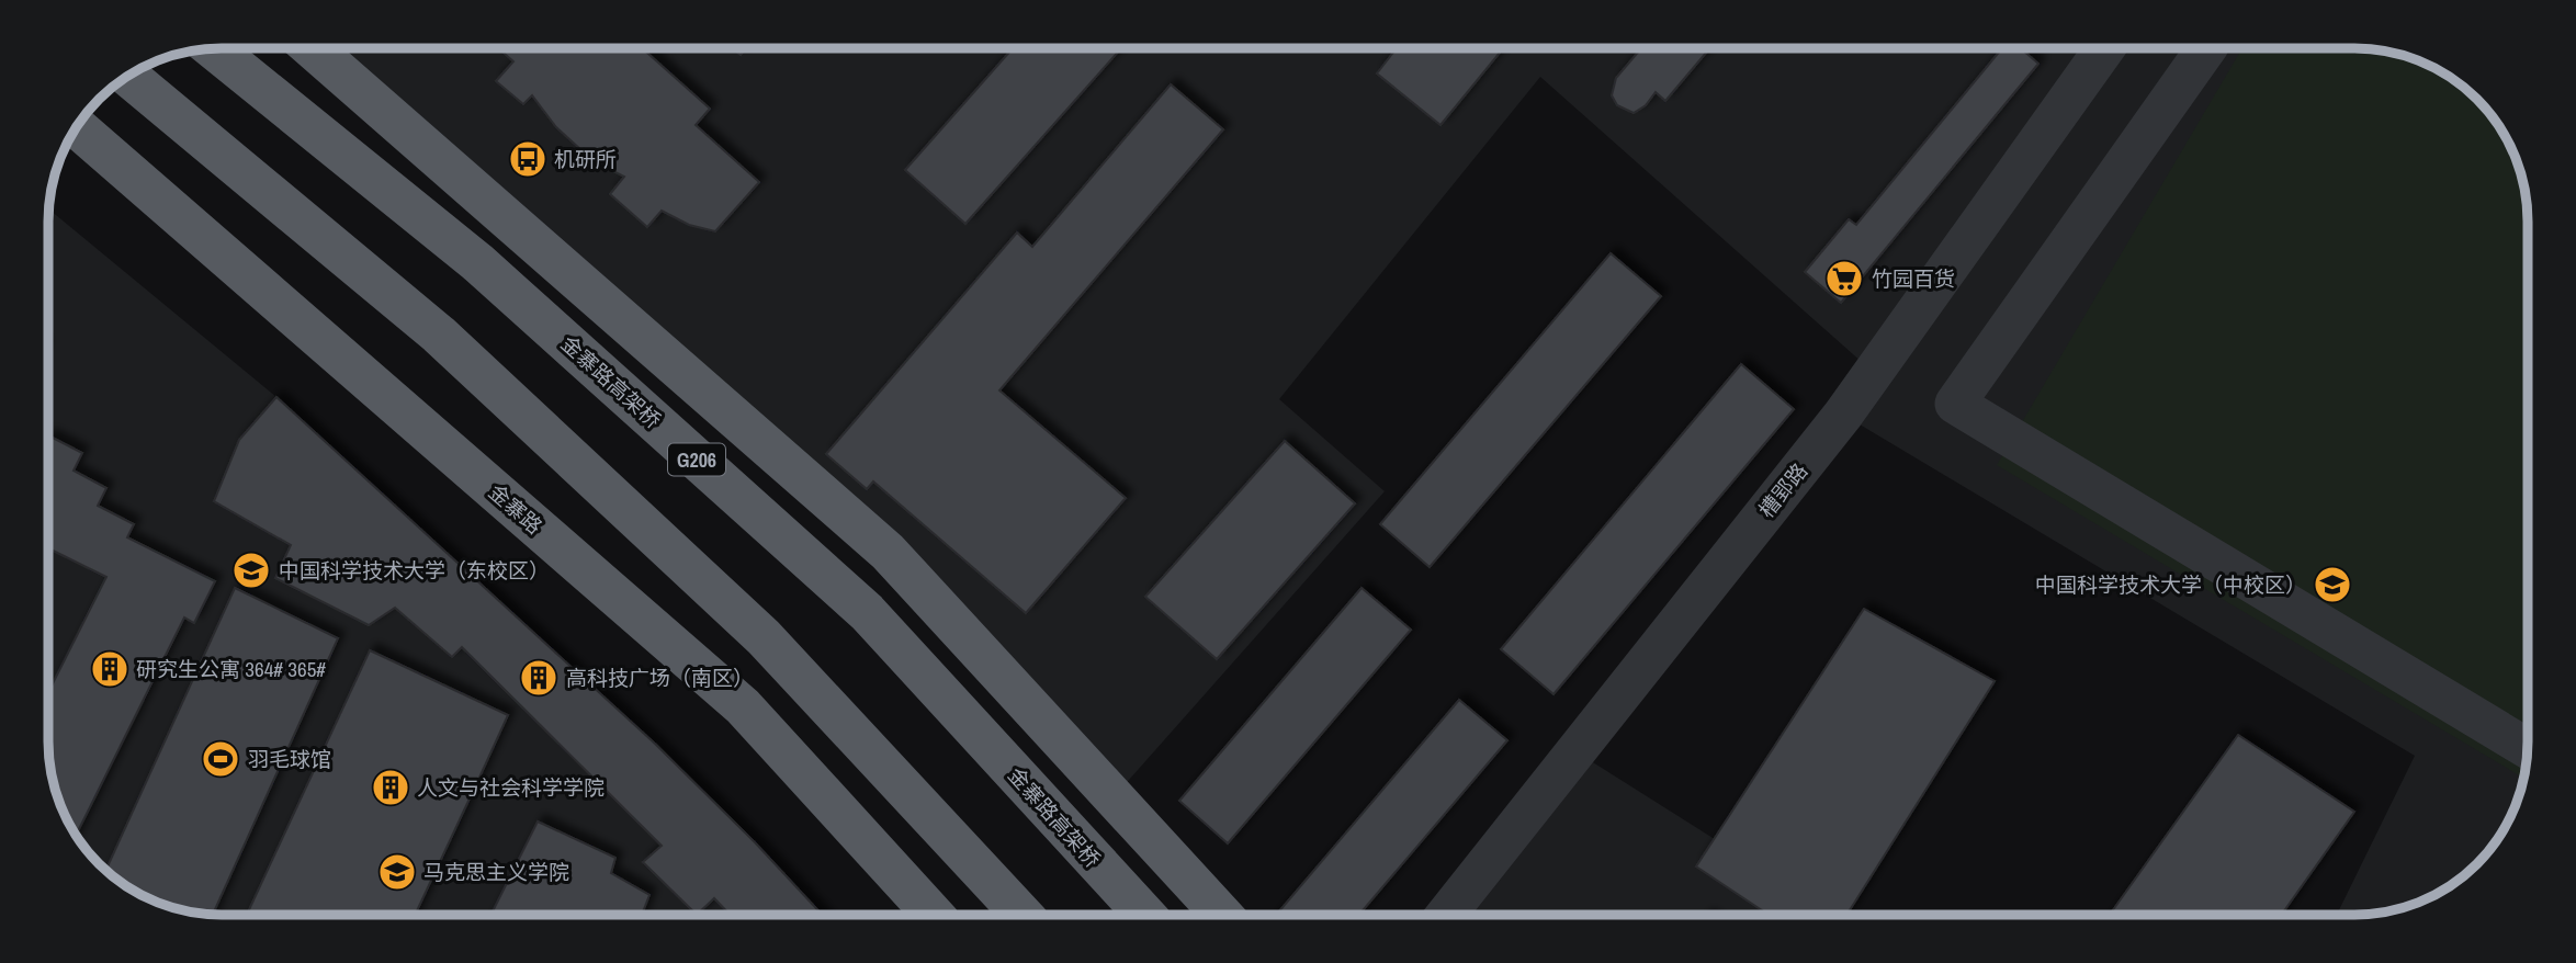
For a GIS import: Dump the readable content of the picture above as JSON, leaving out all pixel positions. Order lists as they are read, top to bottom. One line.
{"streets":{"highway":["金寨路高架桥","G206","金寨路"],"street":["槽郢路"]},"places":{"bus stop":["机研所"],"supermarket":["竹园百货"],"school or university":["中国科学技术大学（东校区）","中国科学技术大学（中校区）","马克思主义学院"],"building":["研究生公寓 364# 365#","高科技广场（南区）","人文与社会科学学院"],"sports":["羽毛球馆"]}}
